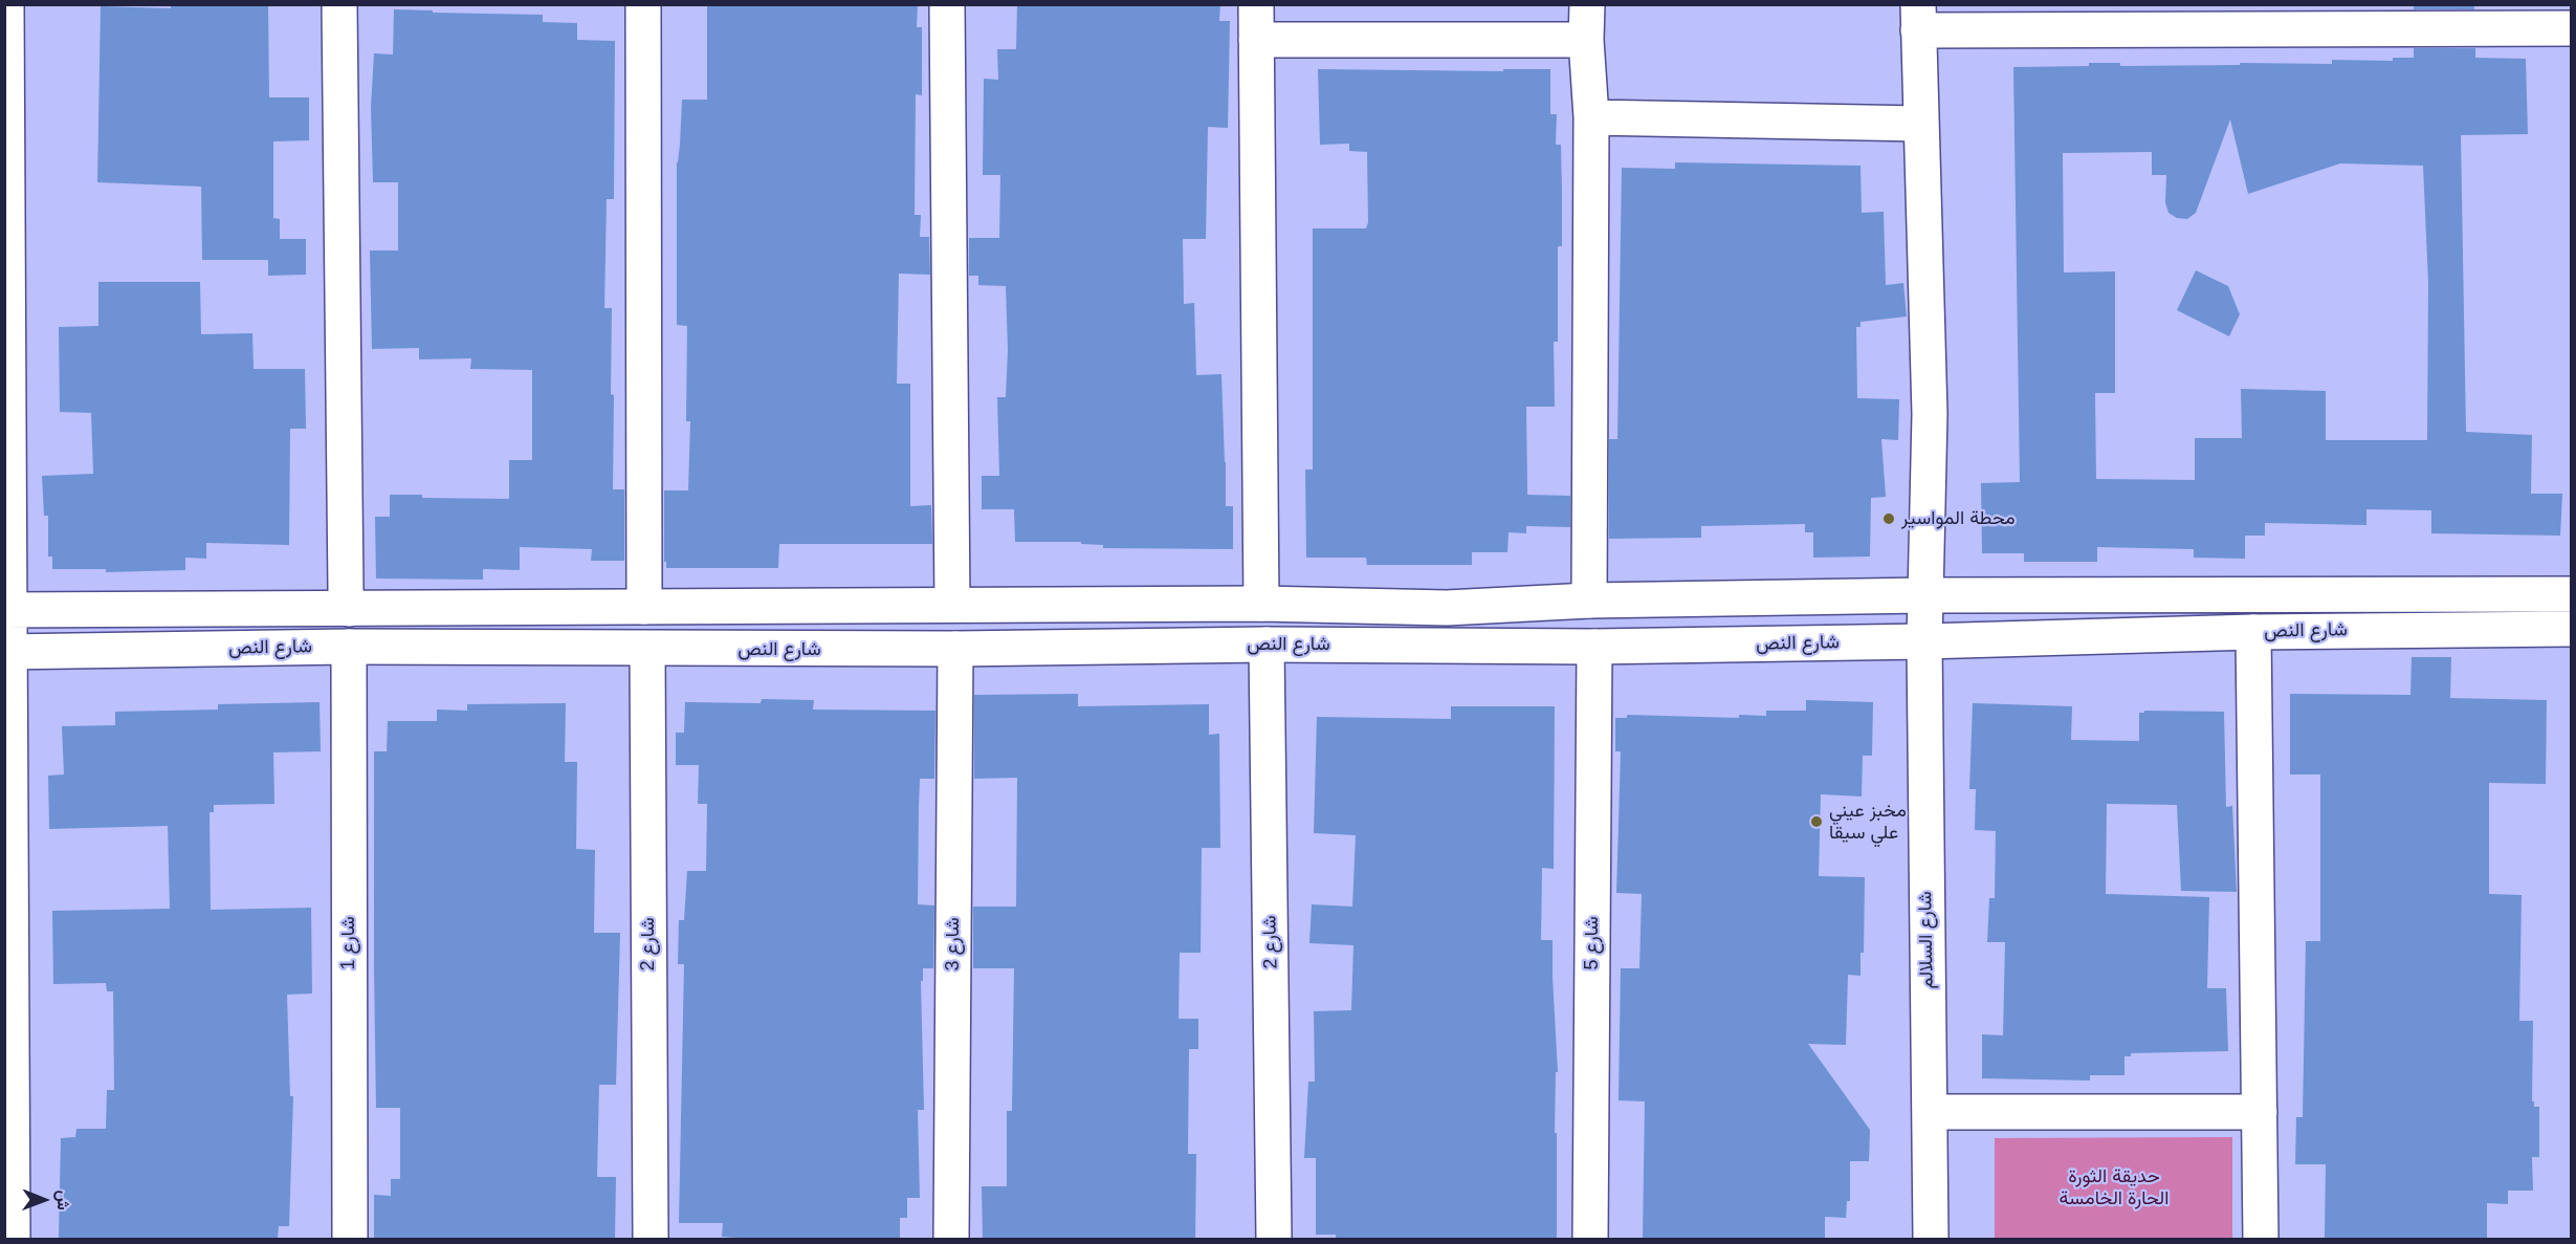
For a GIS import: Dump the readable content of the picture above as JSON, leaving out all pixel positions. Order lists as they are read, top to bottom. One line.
{"streets":{"street":["شارع النص","شارع السلالم","شارع 2","شارع 1","شارع 5","شارع 3"]},"crossings":[["شارع النص","شارع السلالم"],["شارع النص","شارع 2"],["شارع النص","شارع 1"],["شارع النص","شارع 5"],["شارع النص","شارع 3"]],"parks":["حديقة الثورة الحارة الخامسة"],"places":["محطة المواسير","مخبز عيني علي سيقا"],"north":"right"}
